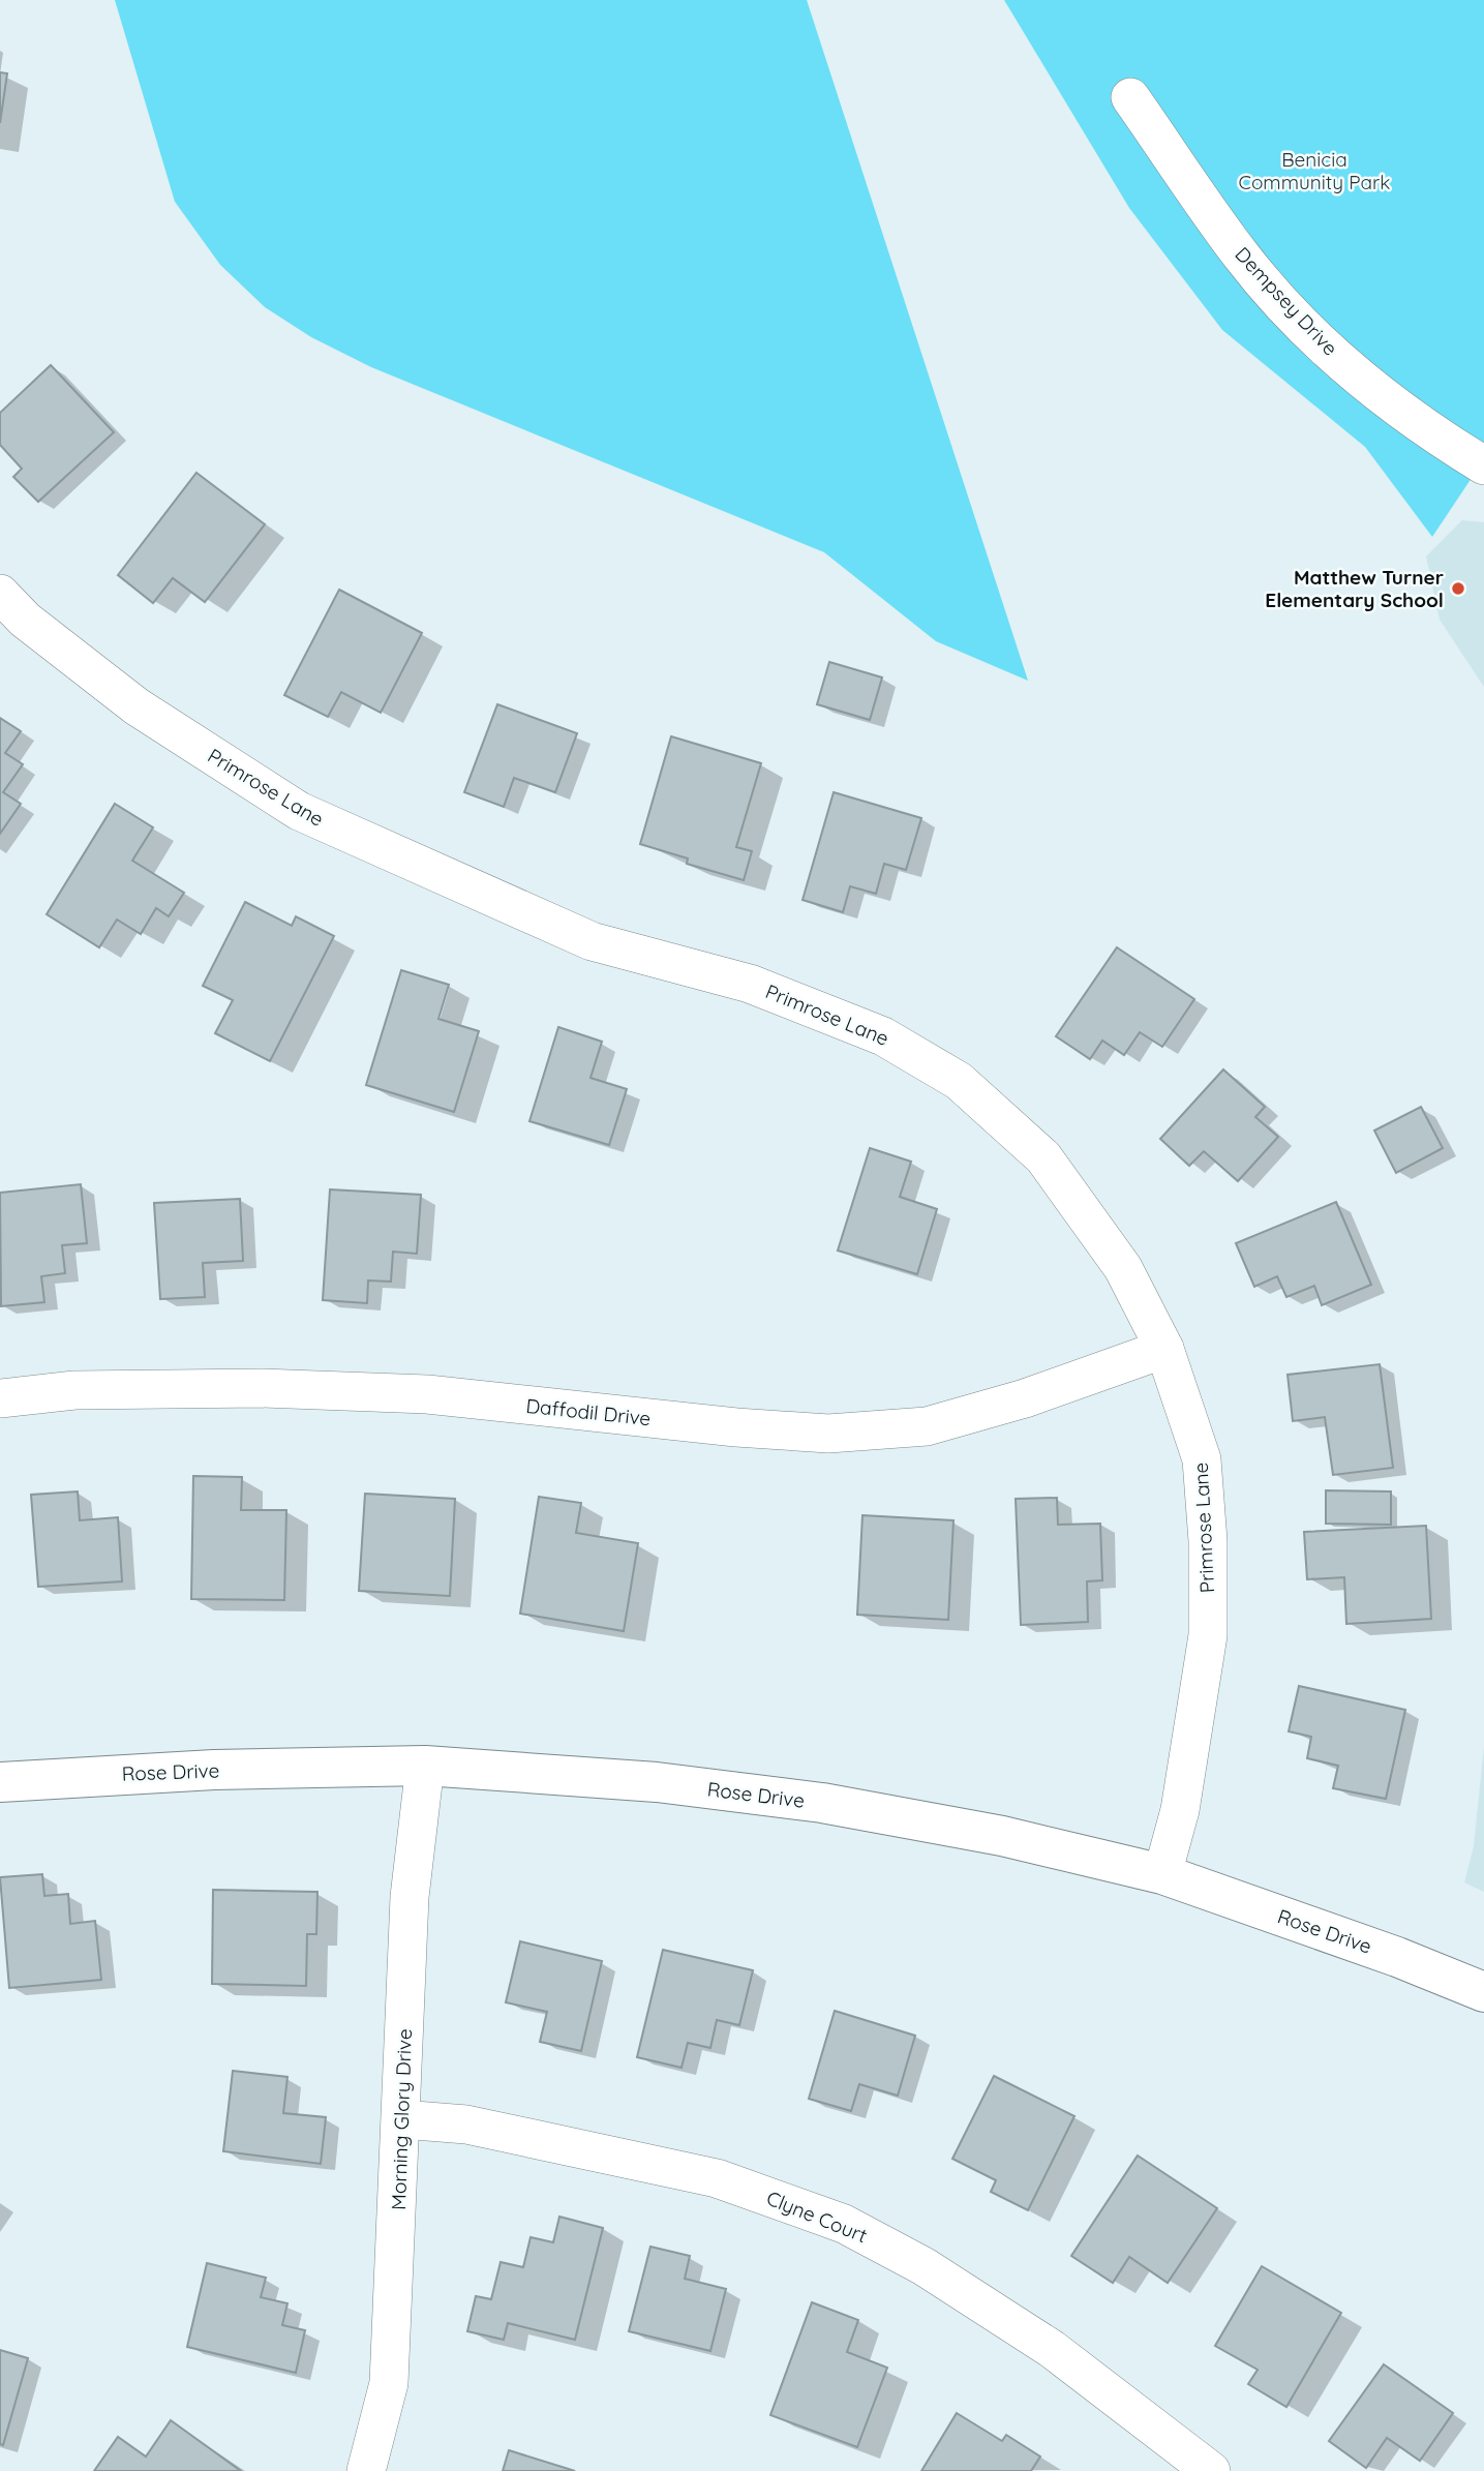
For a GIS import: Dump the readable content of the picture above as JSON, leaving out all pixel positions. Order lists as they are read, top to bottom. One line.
{"streets":{"main road":["Rose Drive"],"street":["Dempsey Drive","Primrose Lane","Daffodil Drive","Morning Glory Drive","Clyne Court"]},"crossings":[["Primrose Lane","Daffodil Drive"],["Primrose Lane","Rose Drive"],["Rose Drive","Morning Glory Drive"],["Morning Glory Drive","Clyne Court"]],"parks":["Benicia Community Park"],"places":["Matthew Turner Elementary School"]}
